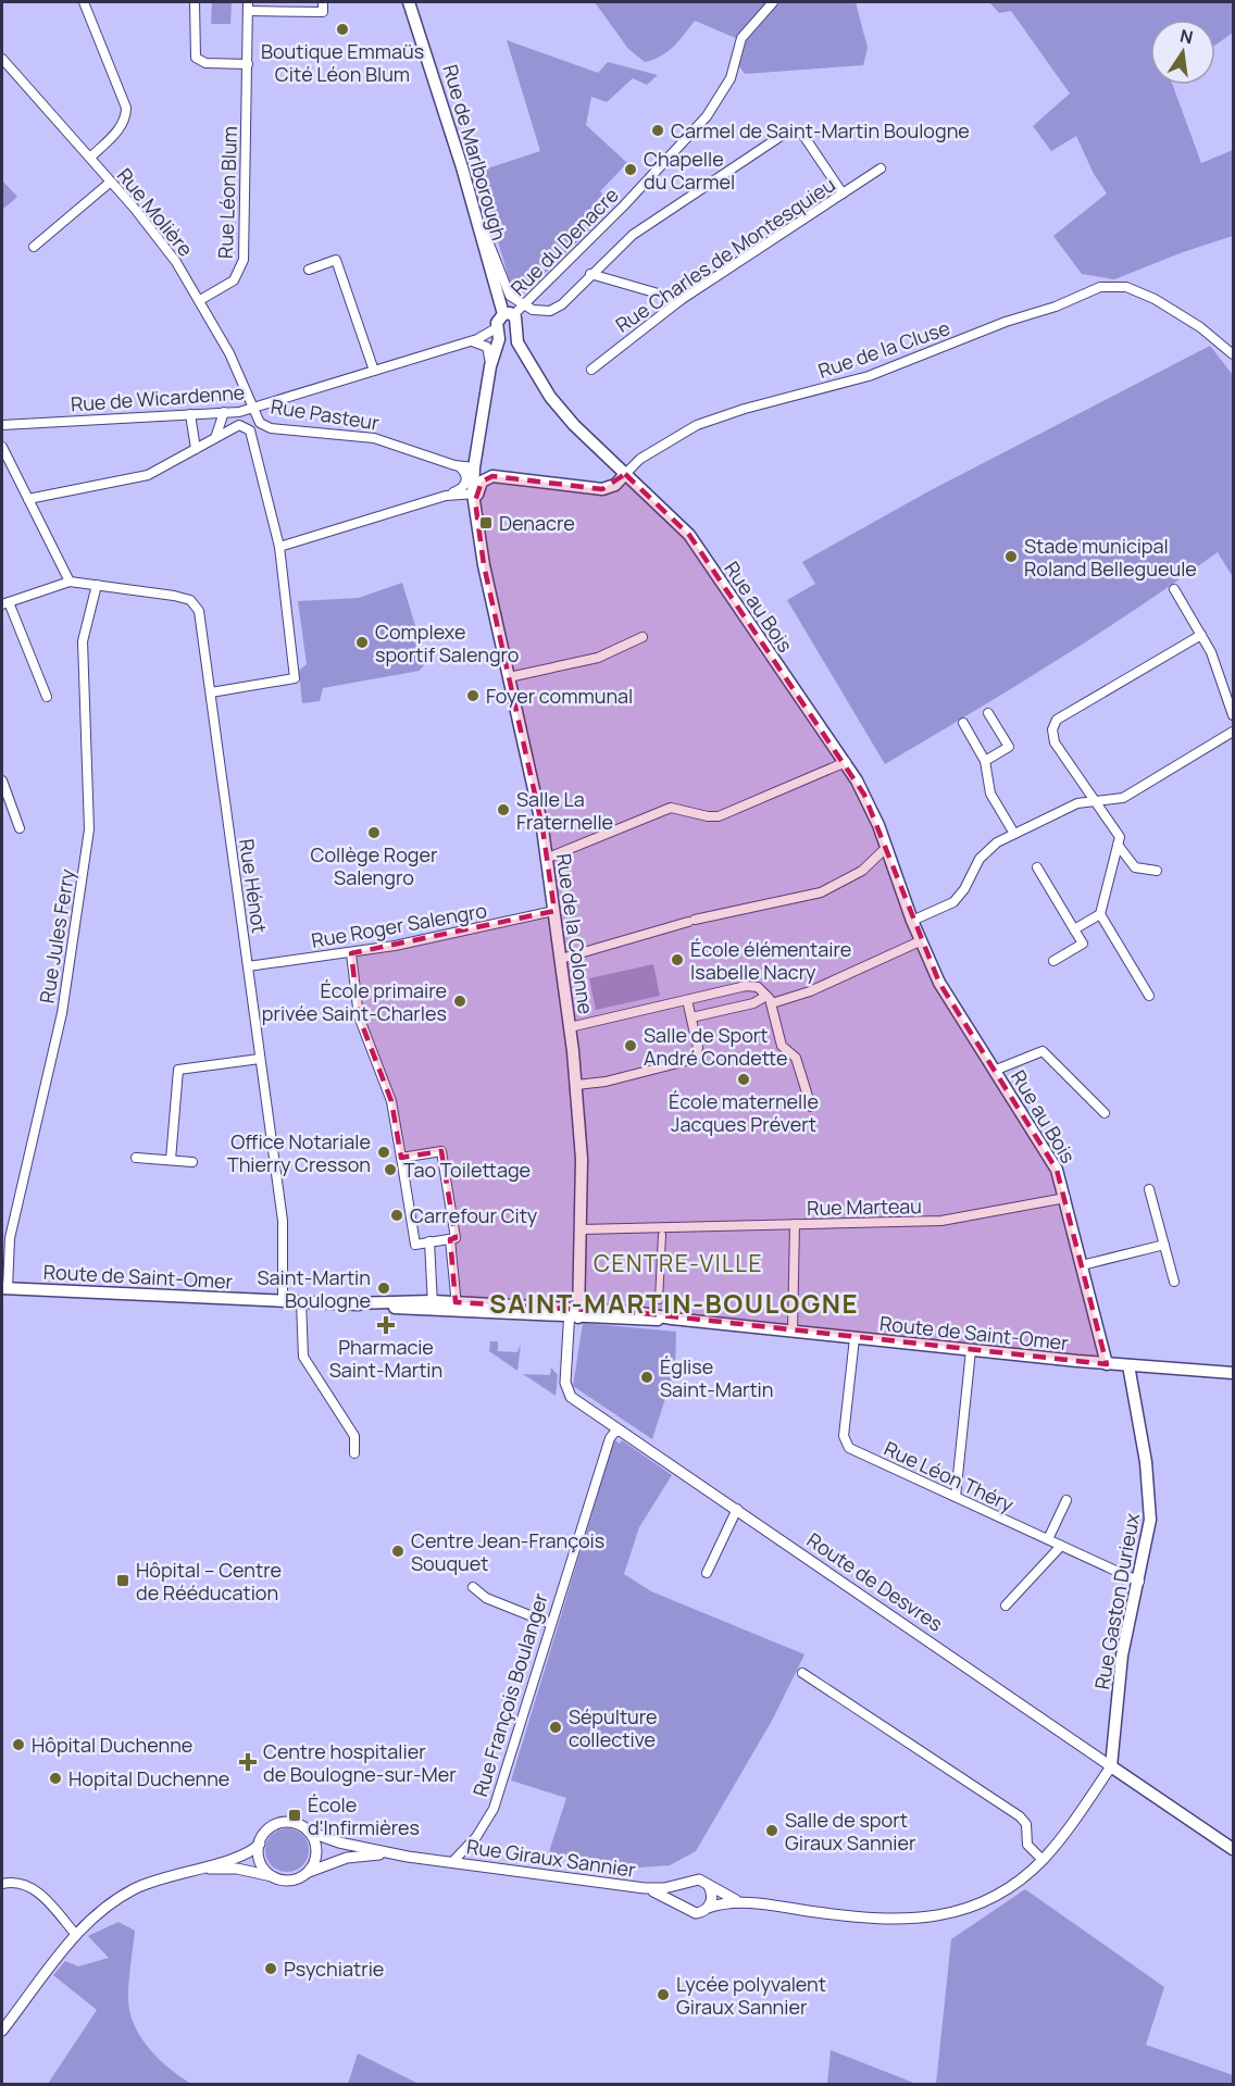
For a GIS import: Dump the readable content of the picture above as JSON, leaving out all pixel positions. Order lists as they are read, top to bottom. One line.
{"streets":{"main road":["Rue de Marlborough","Rue au Bois","Rue de la Colonne","Route de Saint-Omer","Route de Desvres","Rue Gaston Durieux"],"street":["Rue Léon Blum","Rue Molière","Rue du Denacre","Rue Charles de Montesquieu","Rue de la Cluse","Rue de Wicardenne","Rue Pasteur","Rue Hénot","Rue Roger Salengro","Rue Jules Ferry","Rue Marteau","Rue Léon Théry","Rue François Boulanger","Rue Giraux Sannier"]},"crossings":[["Rue de Marlborough","Rue du Denacre"],["Rue de Marlborough","Rue de Wicardenne"],["Rue de Marlborough","Rue au Bois"],["Rue de Marlborough","Rue de la Colonne"],["Rue Léon Blum","Rue Molière"],["Rue Molière","Rue de Wicardenne"],["Rue Molière","Rue Pasteur"],["Rue du Denacre","Rue de Wicardenne"],["Rue du Denacre","Rue au Bois"],["Rue du Denacre","Rue de la Colonne"],["Rue de la Cluse","Rue au Bois"],["Rue de Wicardenne","Rue Pasteur"],["Rue de Wicardenne","Rue au Bois"],["Rue de Wicardenne","Rue de la Colonne"],["Rue Pasteur","Rue de la Colonne"],["Rue au Bois","Rue de la Colonne"],["Rue au Bois","Rue Marteau"],["Rue au Bois","Route de Saint-Omer"],["Rue Hénot","Rue Roger Salengro"],["Rue Hénot","Rue Jules Ferry"],["Rue Hénot","Route de Saint-Omer"],["Rue Roger Salengro","Rue de la Colonne"],["Rue de la Colonne","Rue Marteau"],["Rue de la Colonne","Route de Saint-Omer"],["Rue de la Colonne","Route de Desvres"],["Rue Jules Ferry","Route de Saint-Omer"],["Route de Saint-Omer","Rue Léon Théry"],["Route de Saint-Omer","Route de Desvres"],["Route de Saint-Omer","Rue Gaston Durieux"],["Rue Léon Théry","Rue Gaston Durieux"],["Route de Desvres","Rue Gaston Durieux"],["Route de Desvres","Rue François Boulanger"],["Rue François Boulanger","Rue Giraux Sannier"]],"districts":["CENTRE-VILLE","SAINT-MARTIN-BOULOGNE"],"places":{"other":["Boutique Emmaüs Cité Léon Blum","Carmel de Saint-Martin Boulogne","Chapelle du Carmel","Stade municipal Roland Bellegueule","Complexe sportif Salengro","Foyer communal","Salle La Fraternelle","Collège Roger Salengro","École élémentaire Isabelle Nacry","École primaire privée Saint-Charles","Salle de Sport André Condette","École maternelle Jacques Prévert","Office Notariale Thierry Cresson","Tao Toilettage","Carrefour City","Saint-Martin Boulogne","Église Saint-Martin","Centre Jean-François Souquet","Sépulture collective","Hôpital Duchenne","Hopital Duchenne","Salle de sport Giraux Sannier","Psychiatrie","Lycée polyvalent Giraux Sannier"],"transit":["Denacre","Hôpital – Centre de Rééducation","École d'Infirmières"],"health":["Pharmacie Saint-Martin","Centre hospitalier de Boulogne-sur-Mer"]},"north":"top"}
